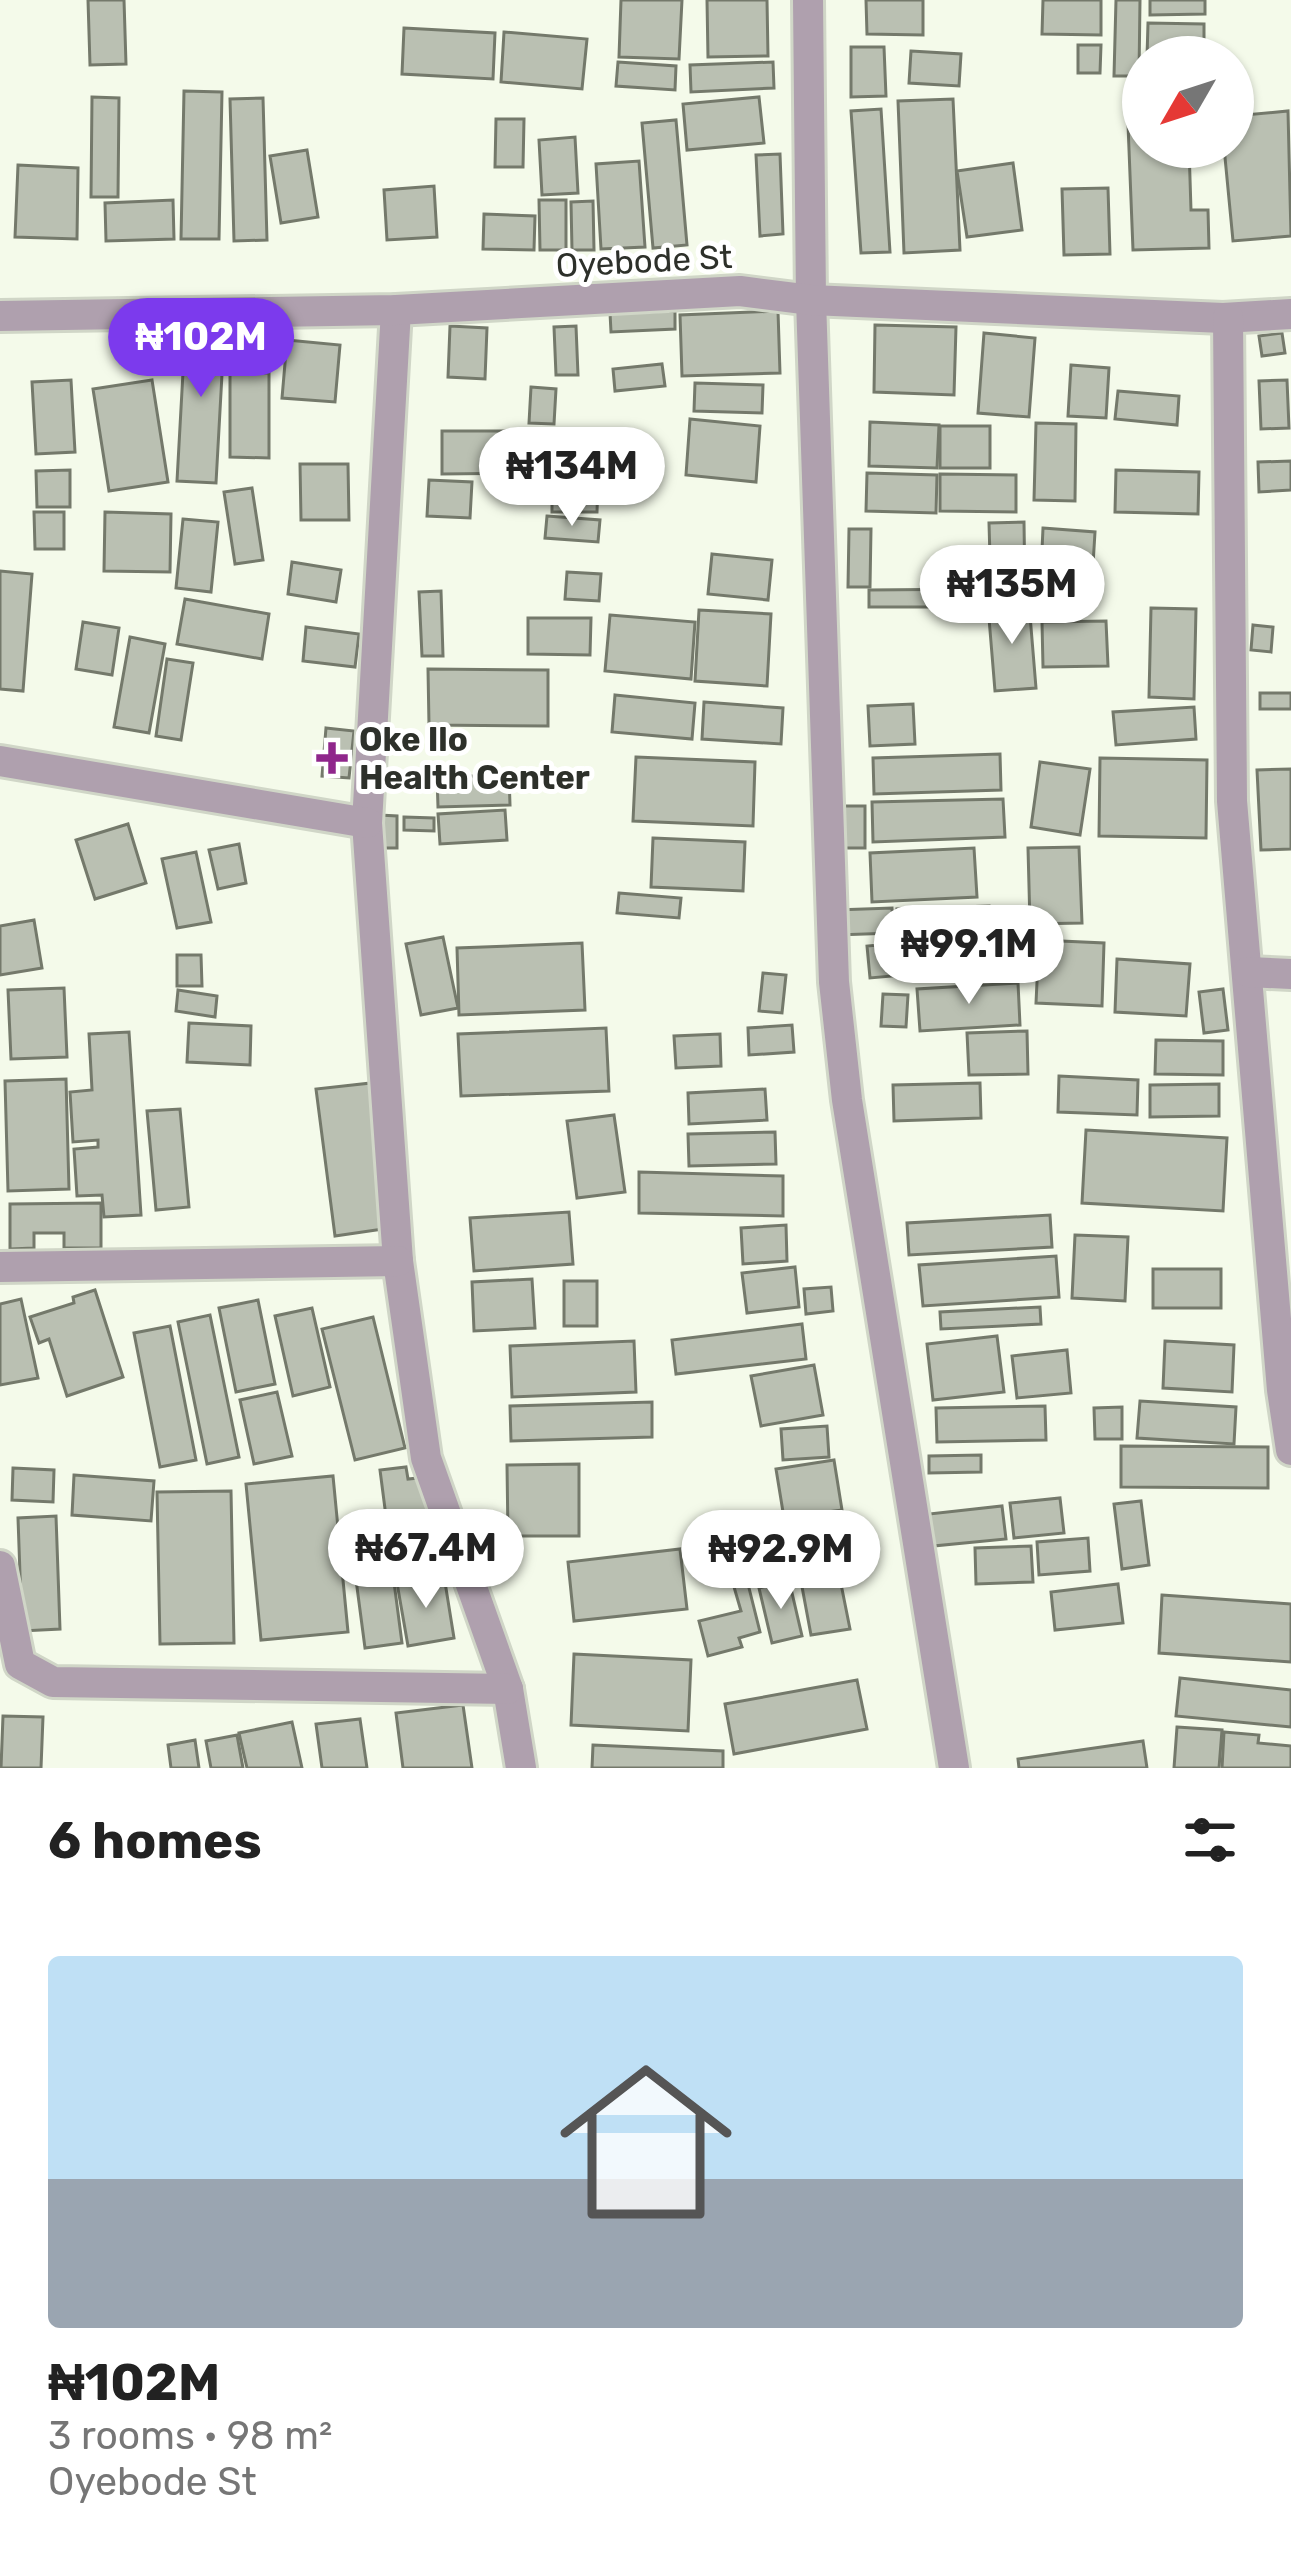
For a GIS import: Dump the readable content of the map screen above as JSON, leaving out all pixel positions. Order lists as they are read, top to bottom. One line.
{"streets":{"street":["Oyebode St"]},"places":{"health":["Oke Ilo Health Center"]},"north":"bottom left","page":{"price":["₦102M","₦134M","₦135M","₦99.1M","₦67.4M","₦92.9M"],"heading":"6 homes","list":[{"name":"₦102M","note":"3 rooms · 98 m² · Oyebode St"}]}}
